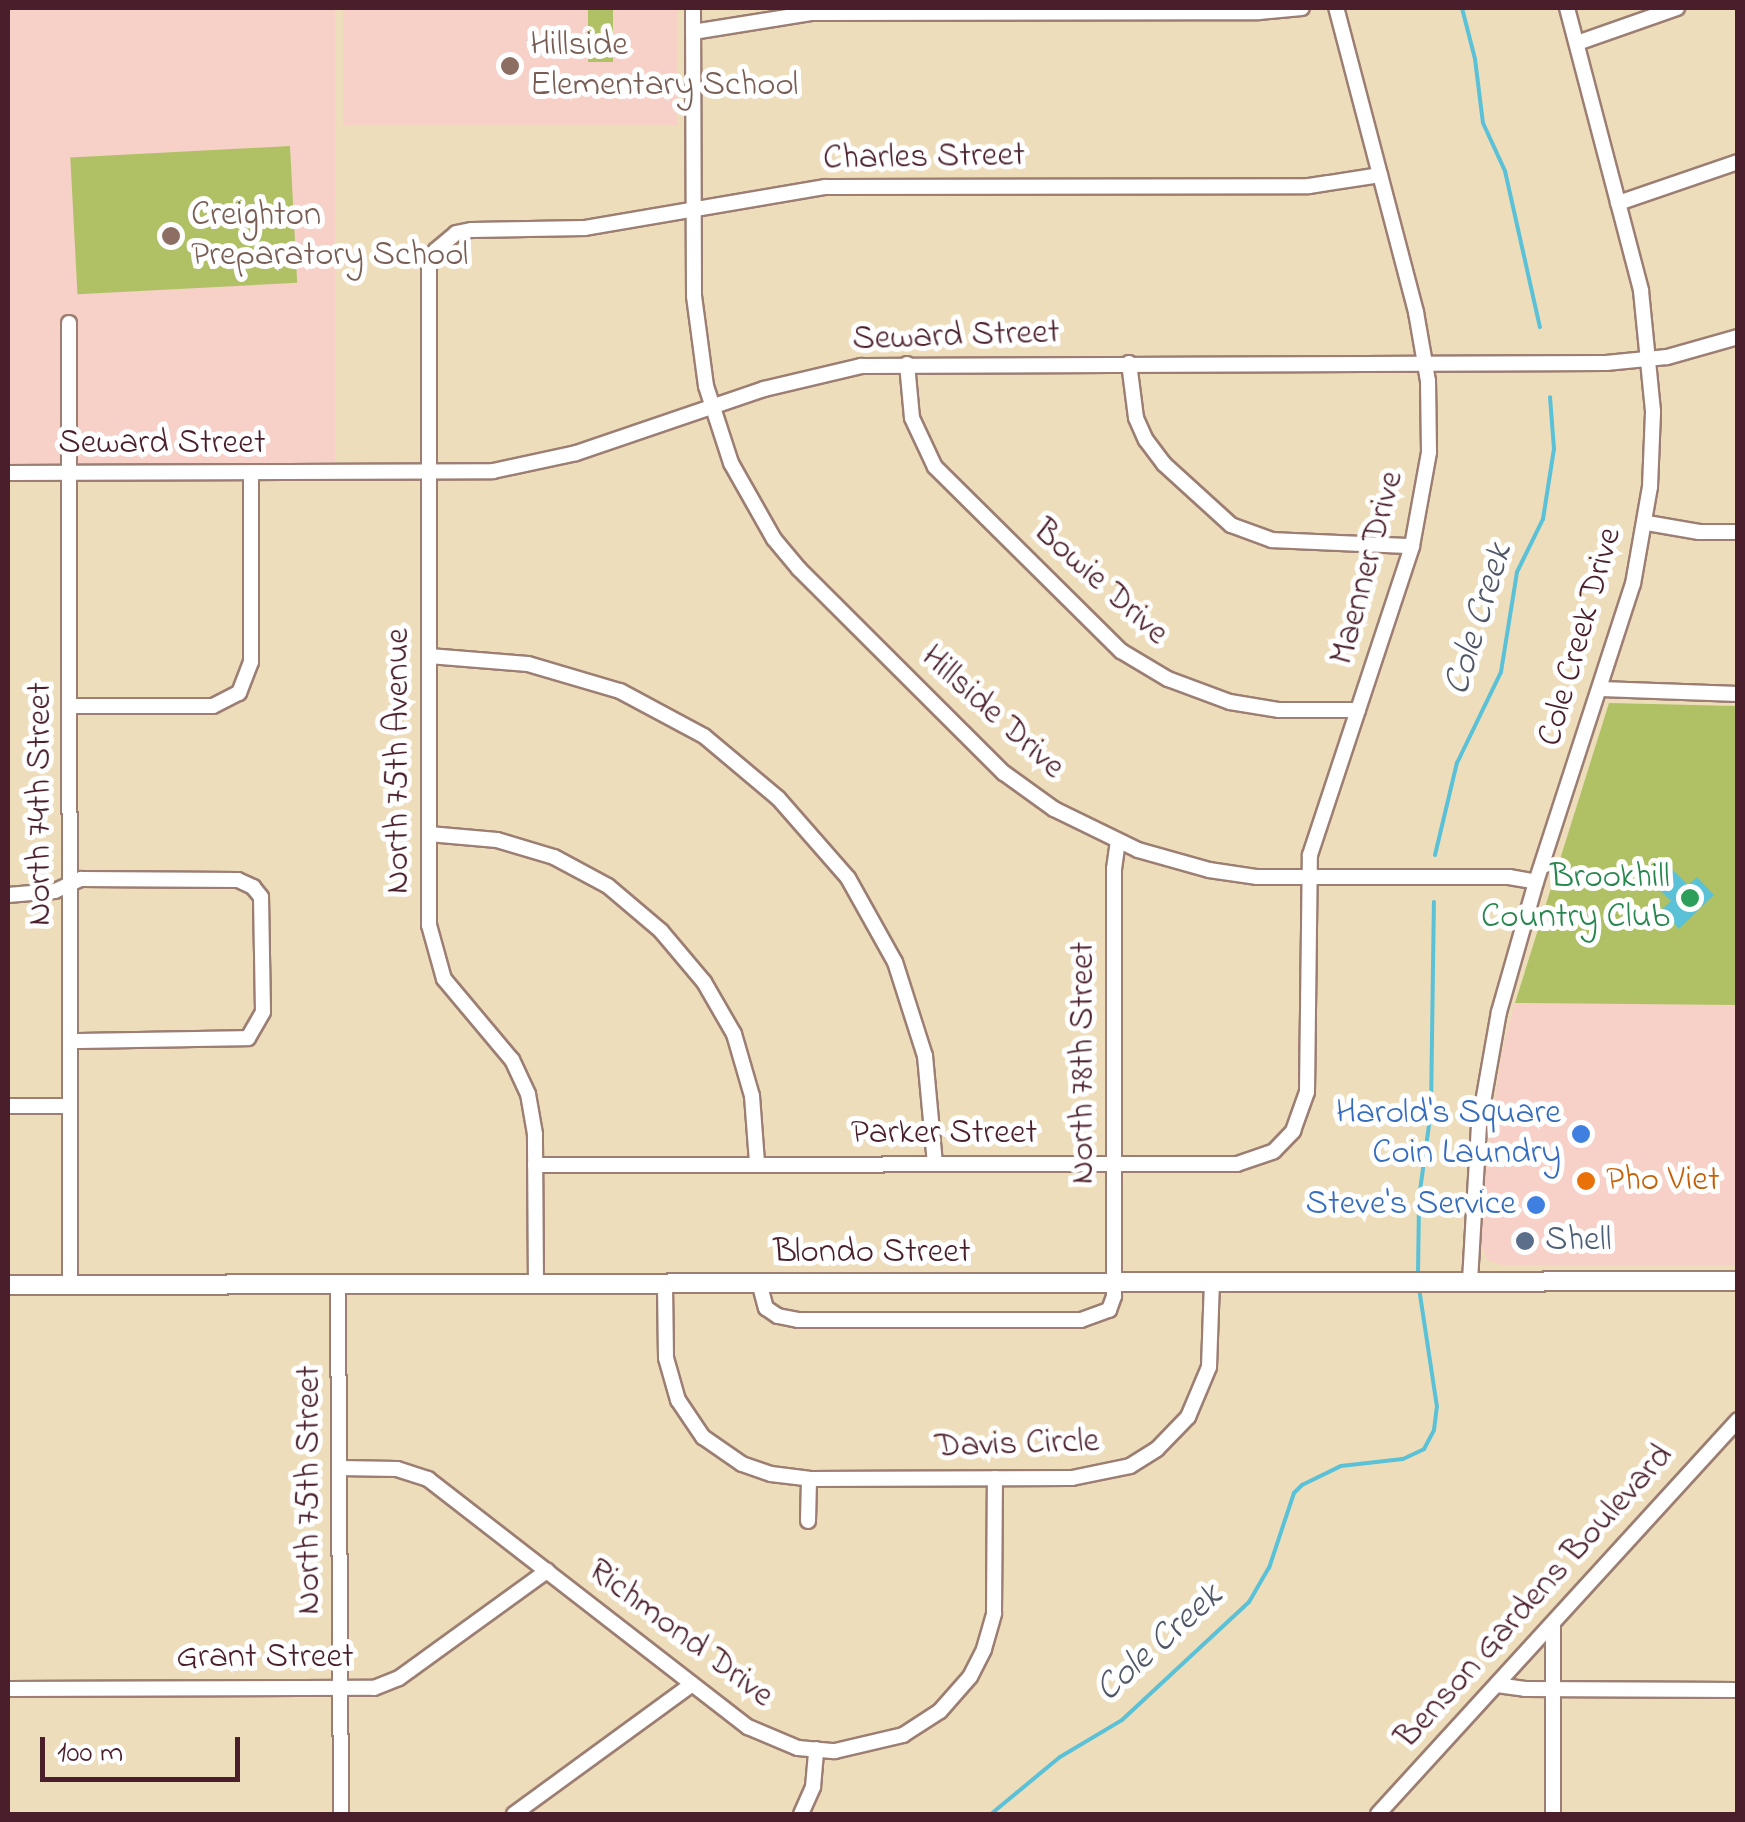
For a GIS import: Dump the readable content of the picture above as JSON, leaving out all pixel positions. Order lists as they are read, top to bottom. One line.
{"streets":{"main road":["Blondo Street"],"street":["Charles Street","Seward Street","Maenner Drive","Bowie Drive","Cole Creek Drive","Hillside Drive","North 75th Avenue","North 74th Street","North 78th Street","Parker Street","Davis Circle","North 75th Street","Benson Gardens Boulevard","Richmond Drive","Grant Street"]},"crossings":[["Charles Street","Maenner Drive"],["Charles Street","Hillside Drive"],["Charles Street","North 75th Avenue"],["Seward Street","Maenner Drive"],["Seward Street","Bowie Drive"],["Seward Street","Cole Creek Drive"],["Seward Street","Hillside Drive"],["Seward Street","North 75th Avenue"],["Seward Street","North 74th Street"],["Maenner Drive","Bowie Drive"],["Maenner Drive","Hillside Drive"],["Maenner Drive","Parker Street"],["Cole Creek Drive","Hillside Drive"],["Cole Creek Drive","Blondo Street"],["Hillside Drive","North 78th Street"],["North 75th Avenue","Parker Street"],["North 75th Avenue","Blondo Street"],["North 74th Street","Blondo Street"],["North 78th Street","Parker Street"],["North 78th Street","Blondo Street"],["Blondo Street","Davis Circle"],["Blondo Street","North 75th Street"],["Davis Circle","Richmond Drive"],["North 75th Street","Richmond Drive"],["North 75th Street","Grant Street"],["Richmond Drive","Grant Street"]],"water":["Cole Creek"],"places":["Hillside Elementary School","Creighton Preparatory School","Brookhill Country Club","Harold's Square Coin Laundry","Pho Viet","Steve's Service","Shell"],"scale_bar":"100 m"}
